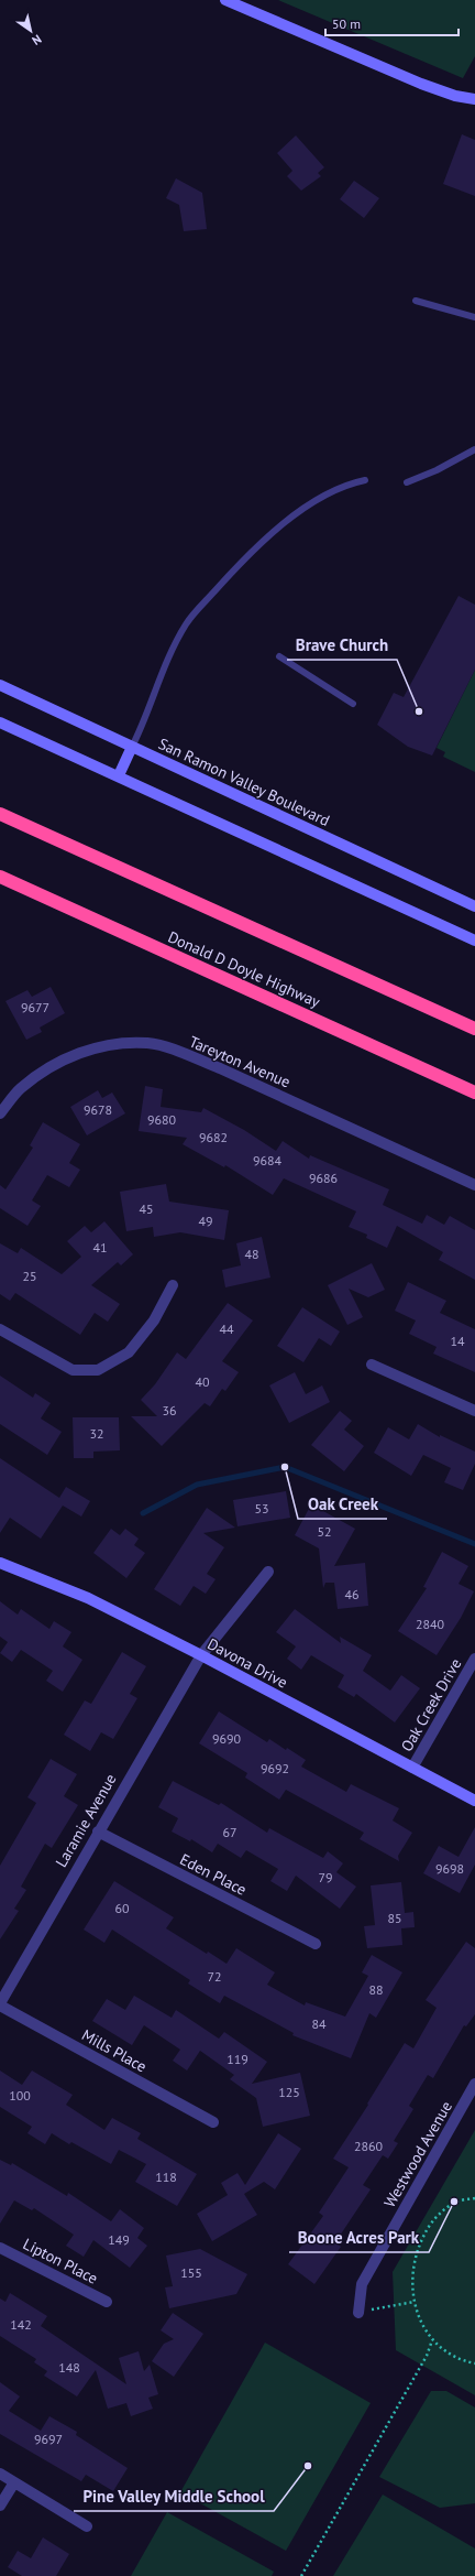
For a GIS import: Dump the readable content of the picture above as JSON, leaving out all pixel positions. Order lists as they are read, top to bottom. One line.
{"streets":{"highway":["Donald D Doyle Highway"],"main road":["San Ramon Valley Boulevard","Davona Drive"],"street":["Tareyton Avenue","Oak Creek Drive","Laramie Avenue","Eden Place","Mills Place","Westwood Avenue","Lipton Place"]},"crossings":[["Davona Drive","Oak Creek Drive"],["Davona Drive","Laramie Avenue"],["Laramie Avenue","Eden Place"],["Laramie Avenue","Mills Place"]],"places":["Brave Church","Oak Creek","Boone Acres Park","Pine Valley Middle School"],"house_numbers":["9677","9678","9680","9682","9684","9686","45","49","41","48","25","44","14","40","36","32","53","52","46","2840","9690","9692","67","9698","79","60","85","72","88","84","119","125","100","2860","118","149","155","142","148","9697"],"scale_bar":"50 m","north":"bottom right"}
